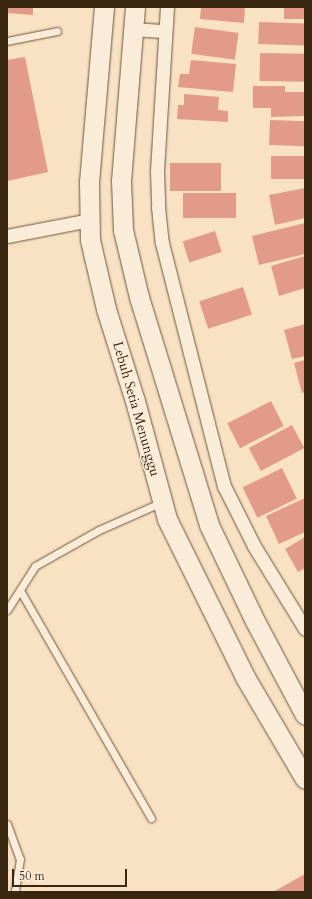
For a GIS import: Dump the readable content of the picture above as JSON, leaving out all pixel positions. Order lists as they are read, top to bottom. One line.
{"streets":{"street":["Lebuh Setia Menunggu"]},"scale_bar":"50 m"}
